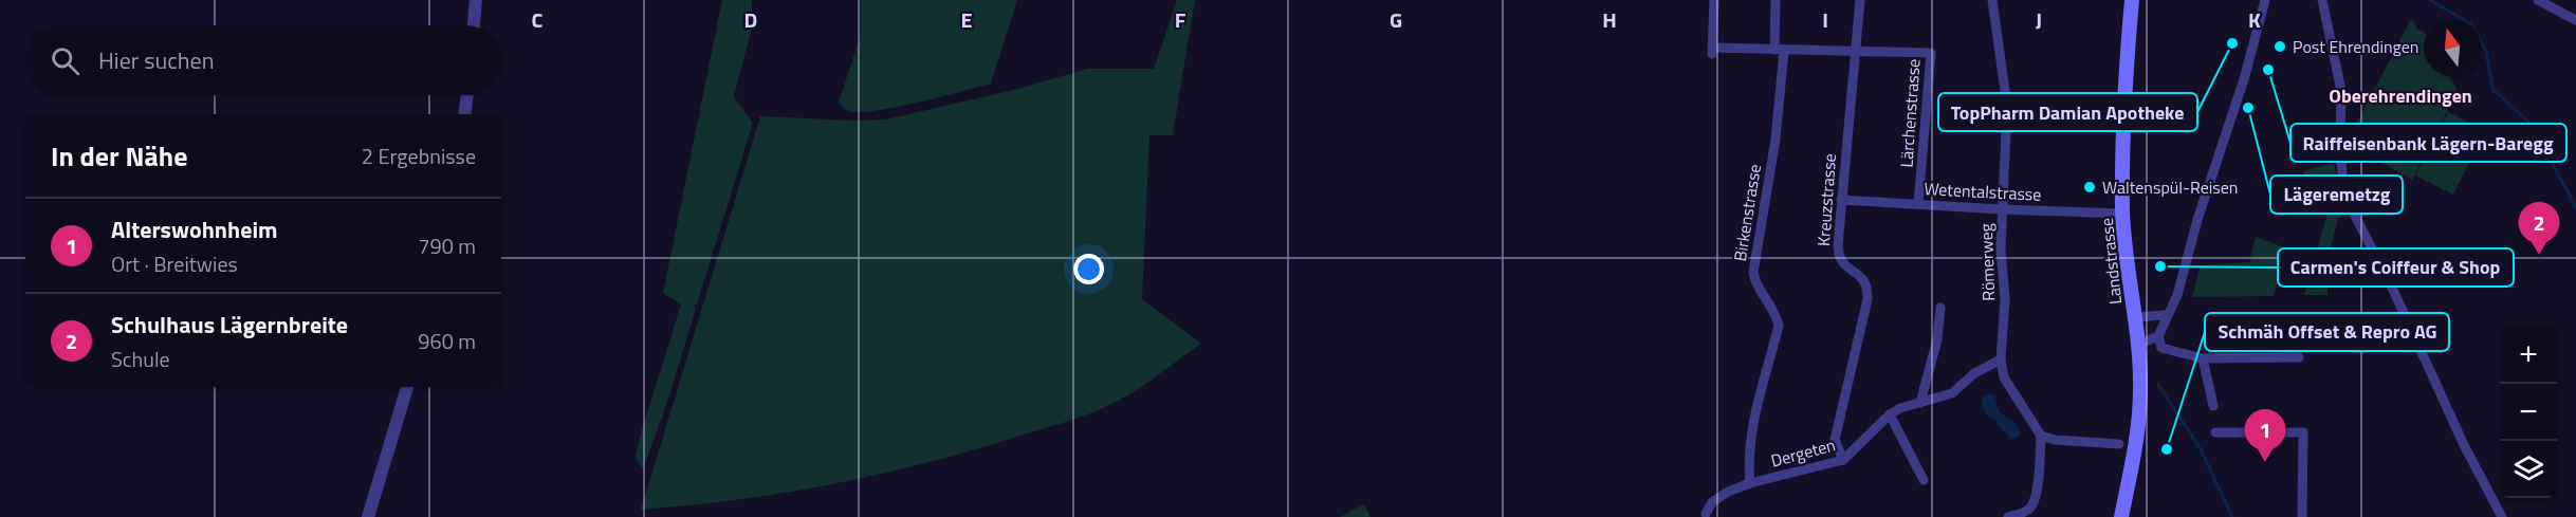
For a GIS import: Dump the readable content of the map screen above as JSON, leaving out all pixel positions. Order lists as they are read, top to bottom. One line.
{"streets":{"main road":["Landstrasse"],"street":["Lärchenstrasse","Wetentalstrasse","Kreuzstrasse","Birkenstrasse","Römerweg","Dergeten"]},"crossings":[["Lärchenstrasse","Wetentalstrasse"],["Lärchenstrasse","Kreuzstrasse"],["Lärchenstrasse","Birkenstrasse"],["Wetentalstrasse","Kreuzstrasse"],["Wetentalstrasse","Landstrasse"],["Wetentalstrasse","Römerweg"],["Kreuzstrasse","Dergeten"],["Birkenstrasse","Dergeten"],["Römerweg","Dergeten"]],"districts":["Oberehrendingen"],"places":["TopPharm Damian Apotheke","Post Ehrendingen","Raiffeisenbank Lägern-Baregg","Lägeremetzg","Waltenspül-Reisen","Carmen's Coiffeur & Shop","Schmäh Offset & Repro AG"],"north":"top","page":{"search":"Hier suchen","heading":["In der Nähe","2 Ergebnisse"],"list":[{"mark":"1","name":"Alterswohnheim","note":"Ort · Breitwies","value":"790 m"},{"mark":"2","name":"Schulhaus Lägernbreite","note":"Schule","value":"960 m"}],"pins":["2","1"],"map_buttons":["+","−"]},"grid":{"columns":["C","D","E","F","G","H","I","J","K"]}}
